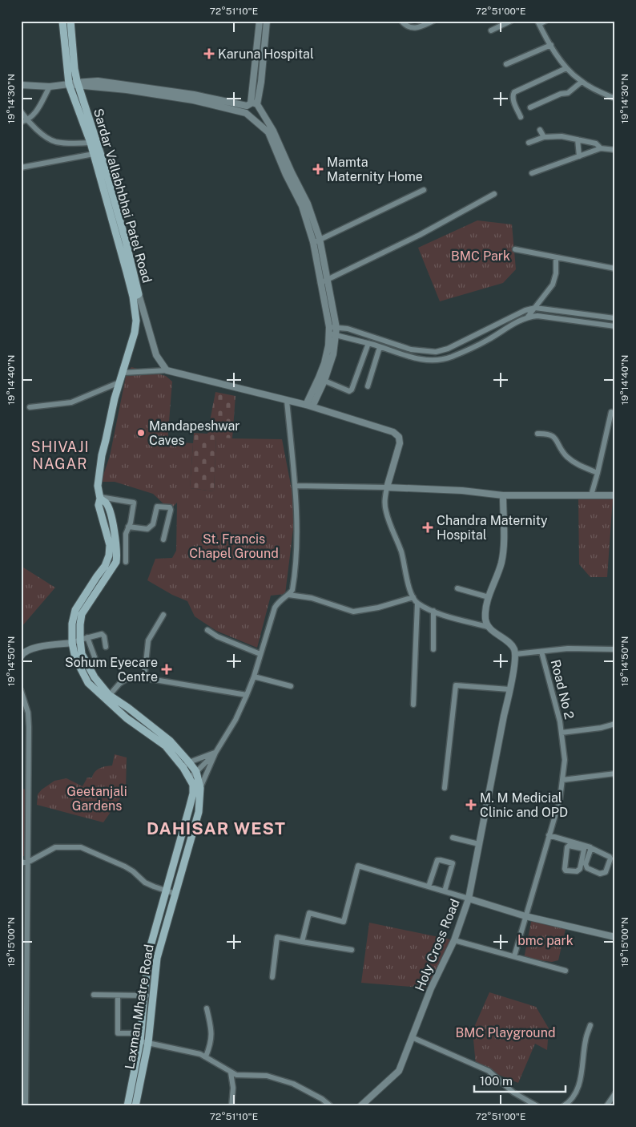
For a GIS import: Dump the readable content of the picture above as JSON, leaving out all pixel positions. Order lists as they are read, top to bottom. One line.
{"streets":{"main road":["Sardar Vallabhbhai Patel Road","Laxman Mhatre Road"],"street":["Road No 2","Holy Cross Road"]},"crossings":[["Sardar Vallabhbhai Patel Road","Laxman Mhatre Road"]],"districts":["SHIVAJI NAGAR","DAHISAR WEST"],"parks":["BMC Park","St. Francis Chapel Ground","Geetanjali Gardens","bmc park","BMC Playground"],"places":{"health":["Karuna Hospital","Mamta Maternity Home","Chandra Maternity Hospital","Sohum Eyecare Centre","M. M Medicial Clinic and OPD"],"other":["Mandapeshwar Caves"]},"scale_bar":"100 m","coordinates":["72°51'10\"E","72°51'00\"E","19°14'30\"N","19°14'40\"N","19°14'50\"N","19°15'00\"N"]}
